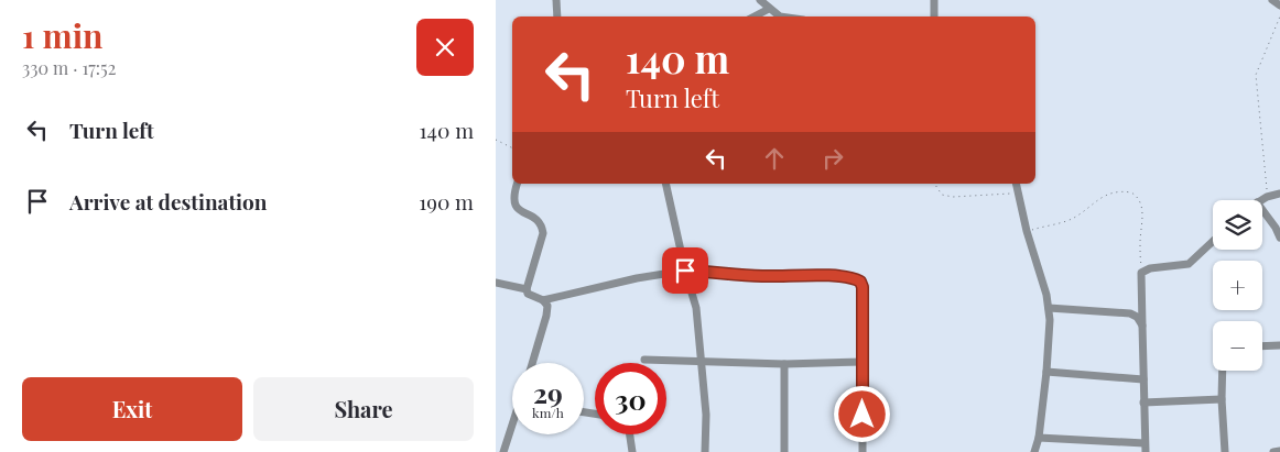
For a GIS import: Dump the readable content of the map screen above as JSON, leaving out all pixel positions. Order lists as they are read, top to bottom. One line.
{"page":{"heading":["1 min","330 m · 17:52"],"turn":["140 m","Turn left"],"list":[{"name":"Turn left","value":"140 m"},{"name":"Arrive at destination","value":"190 m"}],"map_buttons":["+","−"],"speed":"29 km/h","limit":"30","buttons":["Exit","Share"]}}
